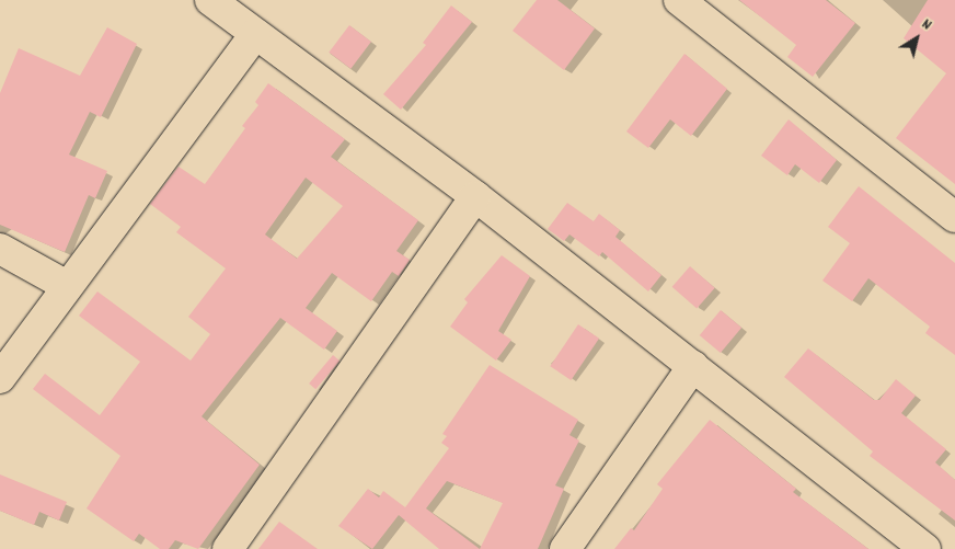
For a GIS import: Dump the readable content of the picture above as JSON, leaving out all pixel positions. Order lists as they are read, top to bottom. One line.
{"north":"top right"}
